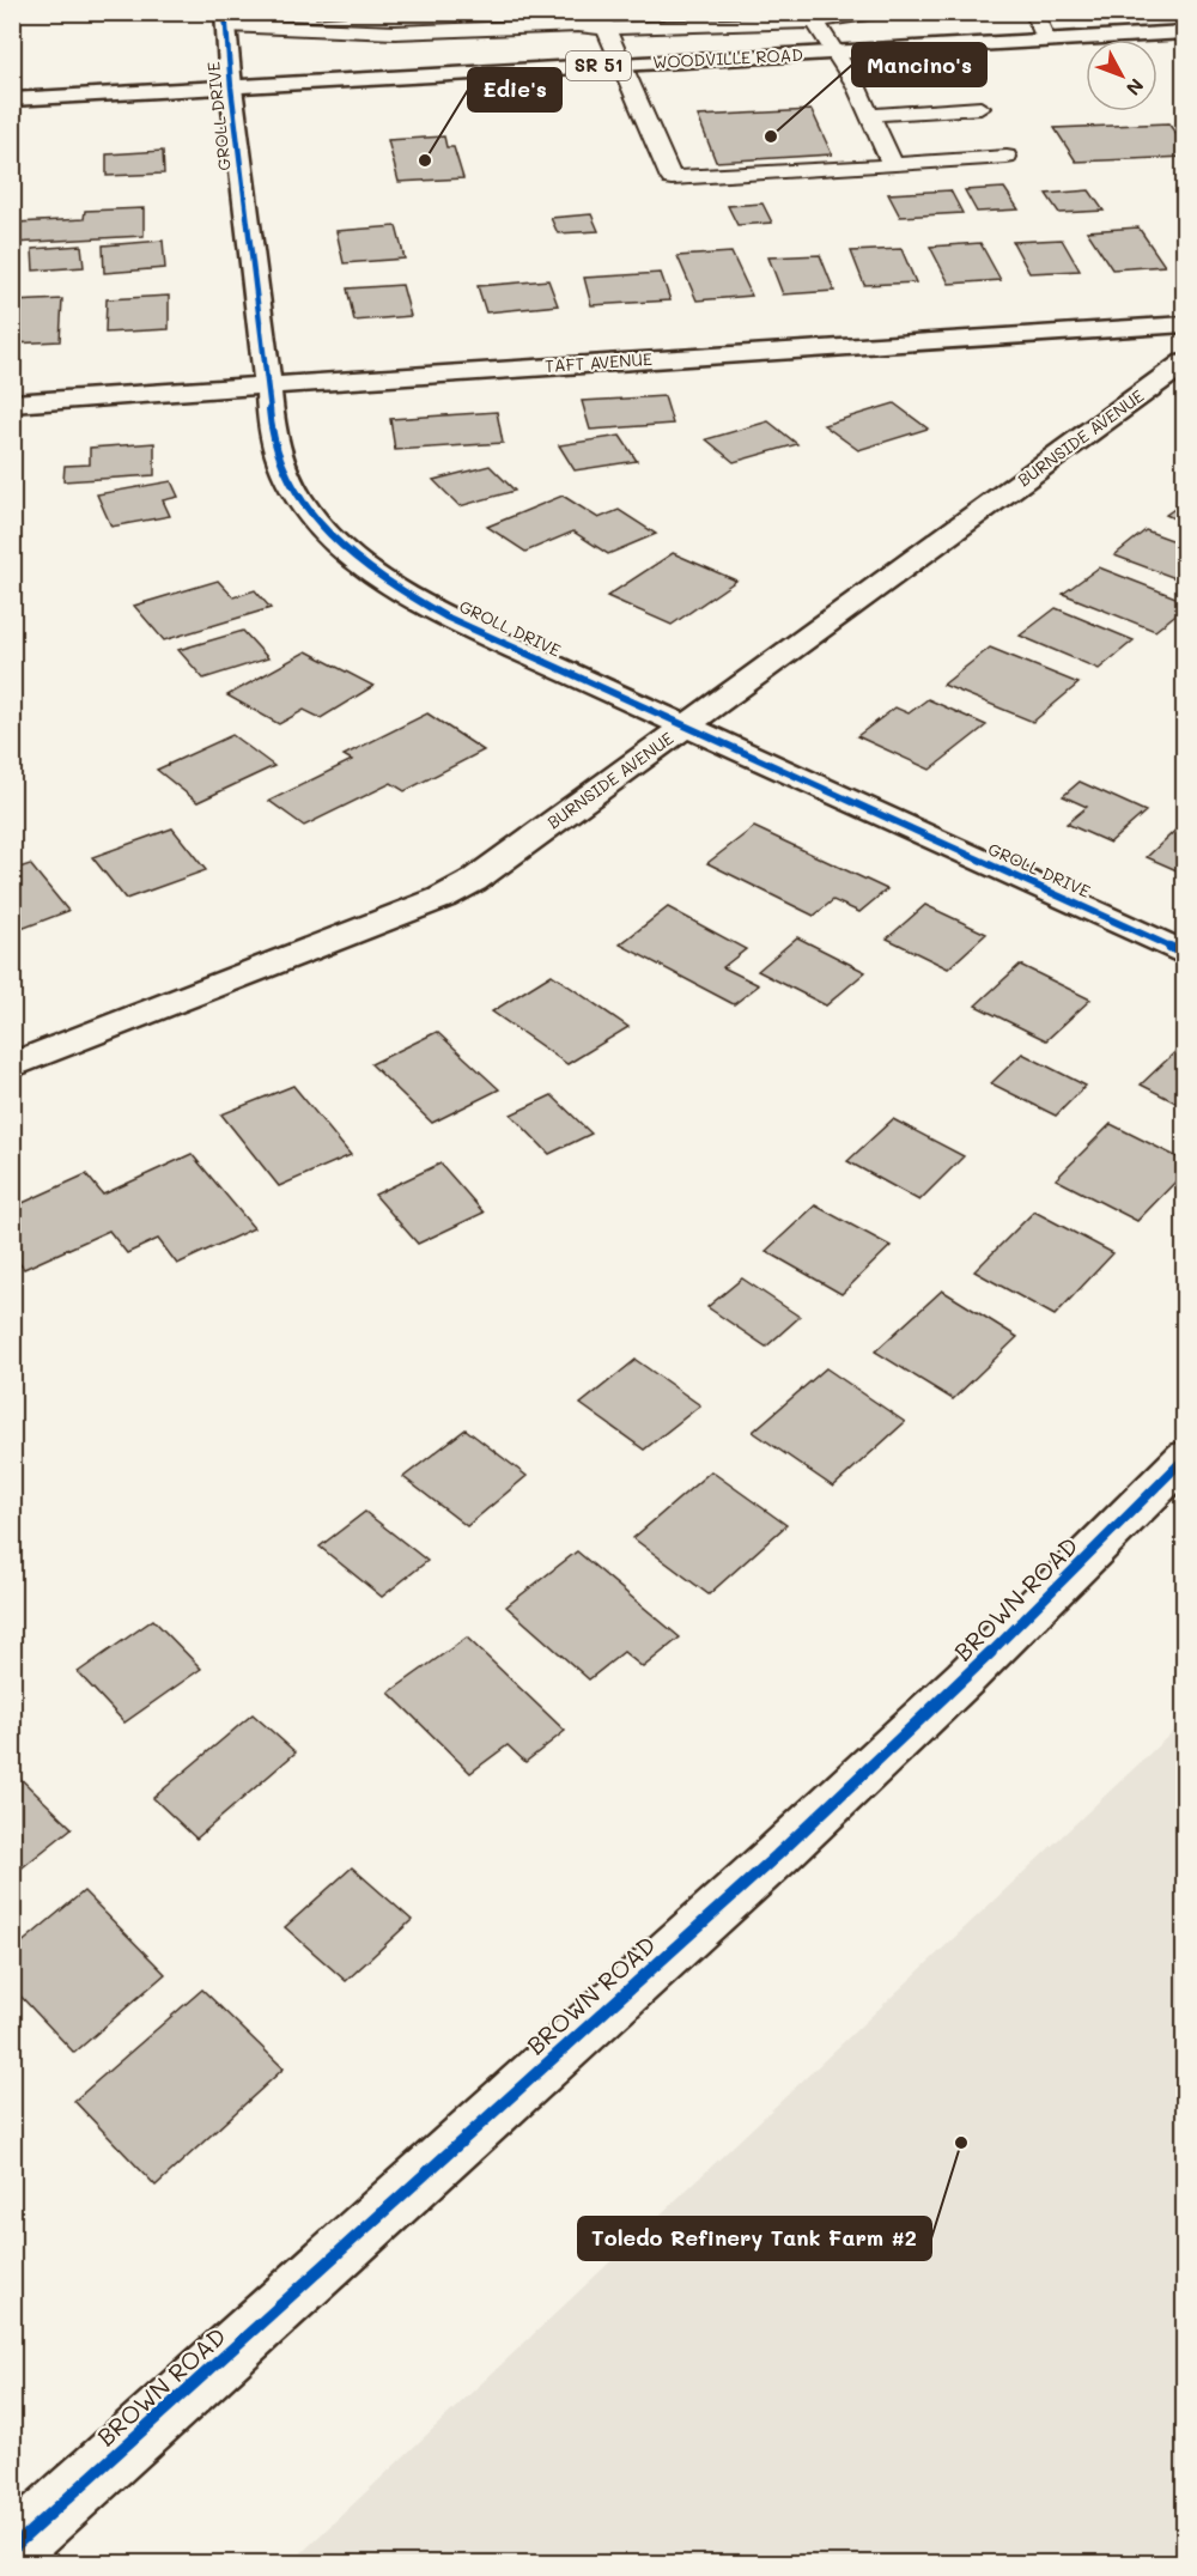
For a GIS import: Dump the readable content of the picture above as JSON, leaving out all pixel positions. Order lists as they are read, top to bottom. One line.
{"streets":{"street":["WOODVILLE ROAD","SR 51","GROLL DRIVE","TAFT AVENUE","BURNSIDE AVENUE","BROWN ROAD"]},"crossings":[["WOODVILLE ROAD","GROLL DRIVE"],["GROLL DRIVE","TAFT AVENUE"],["GROLL DRIVE","BURNSIDE AVENUE"]],"places":["Mancino's","Edie's","Toledo Refinery Tank Farm #2"],"north":"bottom right"}
